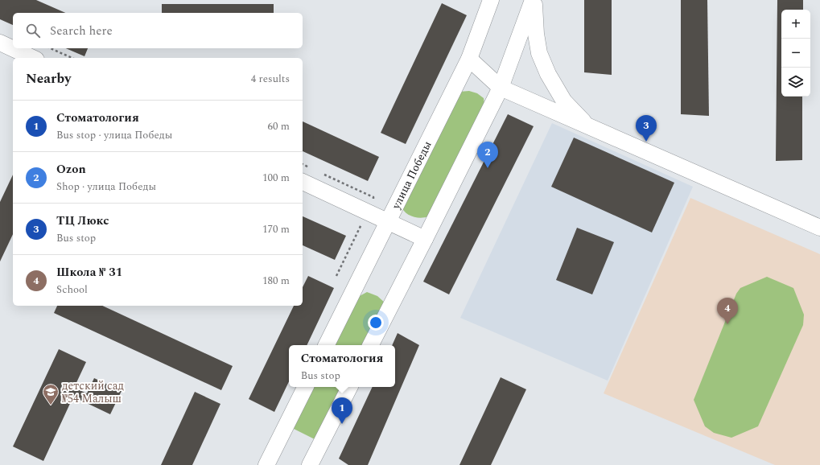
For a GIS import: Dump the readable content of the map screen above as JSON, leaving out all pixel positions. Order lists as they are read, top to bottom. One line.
{"streets":{"street":["улица Победы"]},"places":{"school or university":["детский сад №54 Малыш"]},"page":{"map_buttons":["+","−"],"search":"Search here","heading":["Nearby","4 results"],"list":[{"mark":"1","name":"Стоматология","note":"Bus stop · улица Победы","value":"60 m"},{"mark":"2","name":"Ozon","note":"Shop · улица Победы","value":"100 m"},{"mark":"3","name":"ТЦ Люкс","note":"Bus stop","value":"170 m"},{"mark":"4","name":"Школа № 31","note":"School","value":"180 m"}],"pins":["3","2","4","1"],"popup":["Стоматология","Bus stop"]}}
